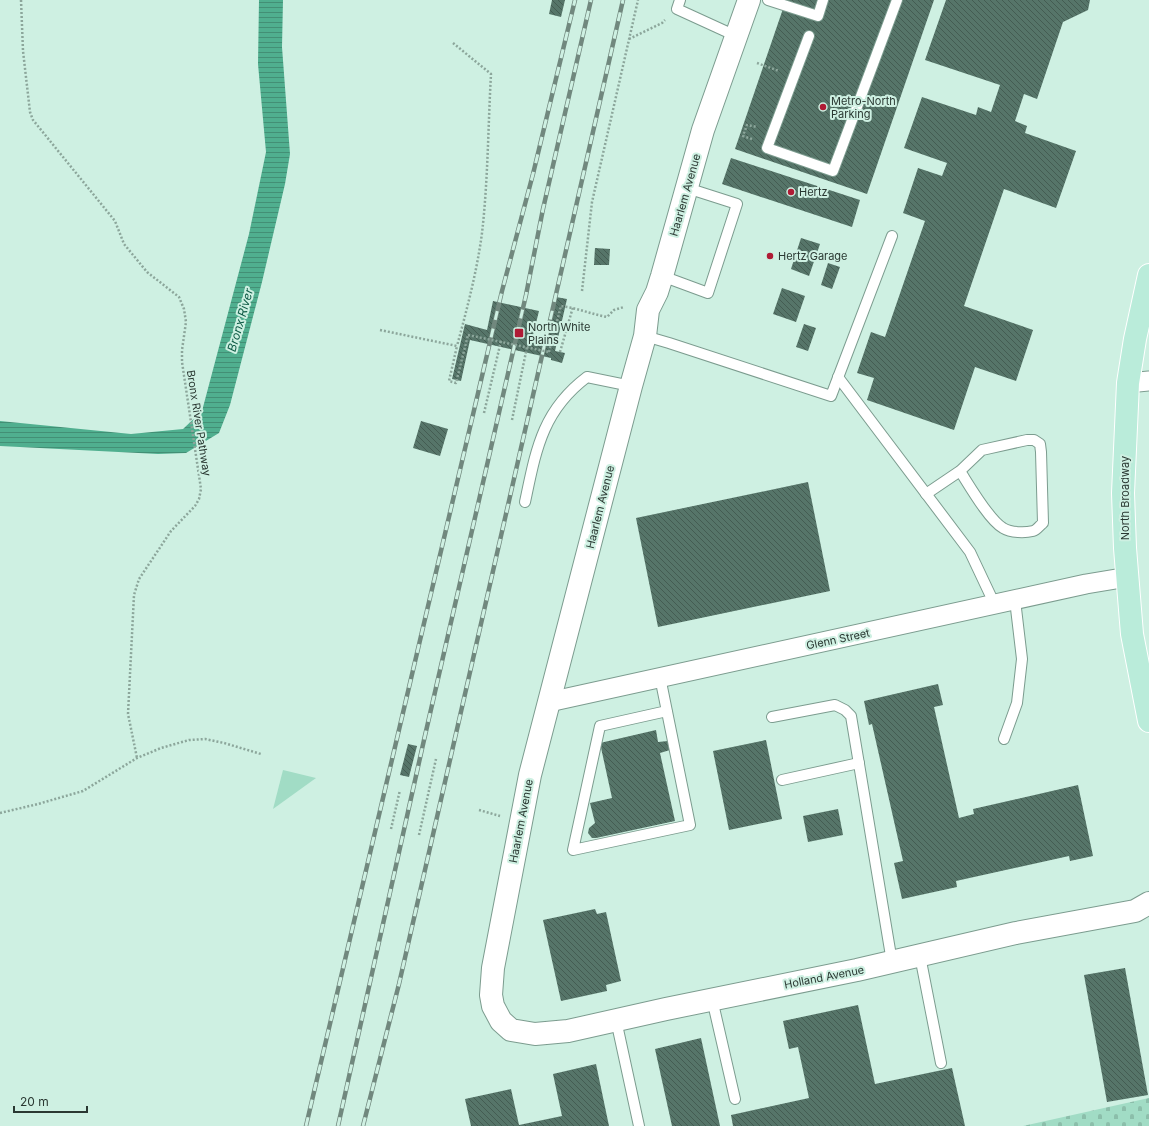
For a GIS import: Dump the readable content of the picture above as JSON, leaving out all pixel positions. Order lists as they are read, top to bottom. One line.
{"streets":{"main road":["North Broadway"],"street":["Haarlem Avenue","Glenn Street","Holland Avenue"],"path":["Bronx River Pathway"]},"crossings":[["Haarlem Avenue","Glenn Street"],["Haarlem Avenue","Holland Avenue"],["North Broadway","Glenn Street"]],"water":["Bronx River"],"places":{"other":["Metro-North Parking","Hertz","Hertz Garage"],"transit":["North White Plains"]},"scale_bar":"20 m"}
